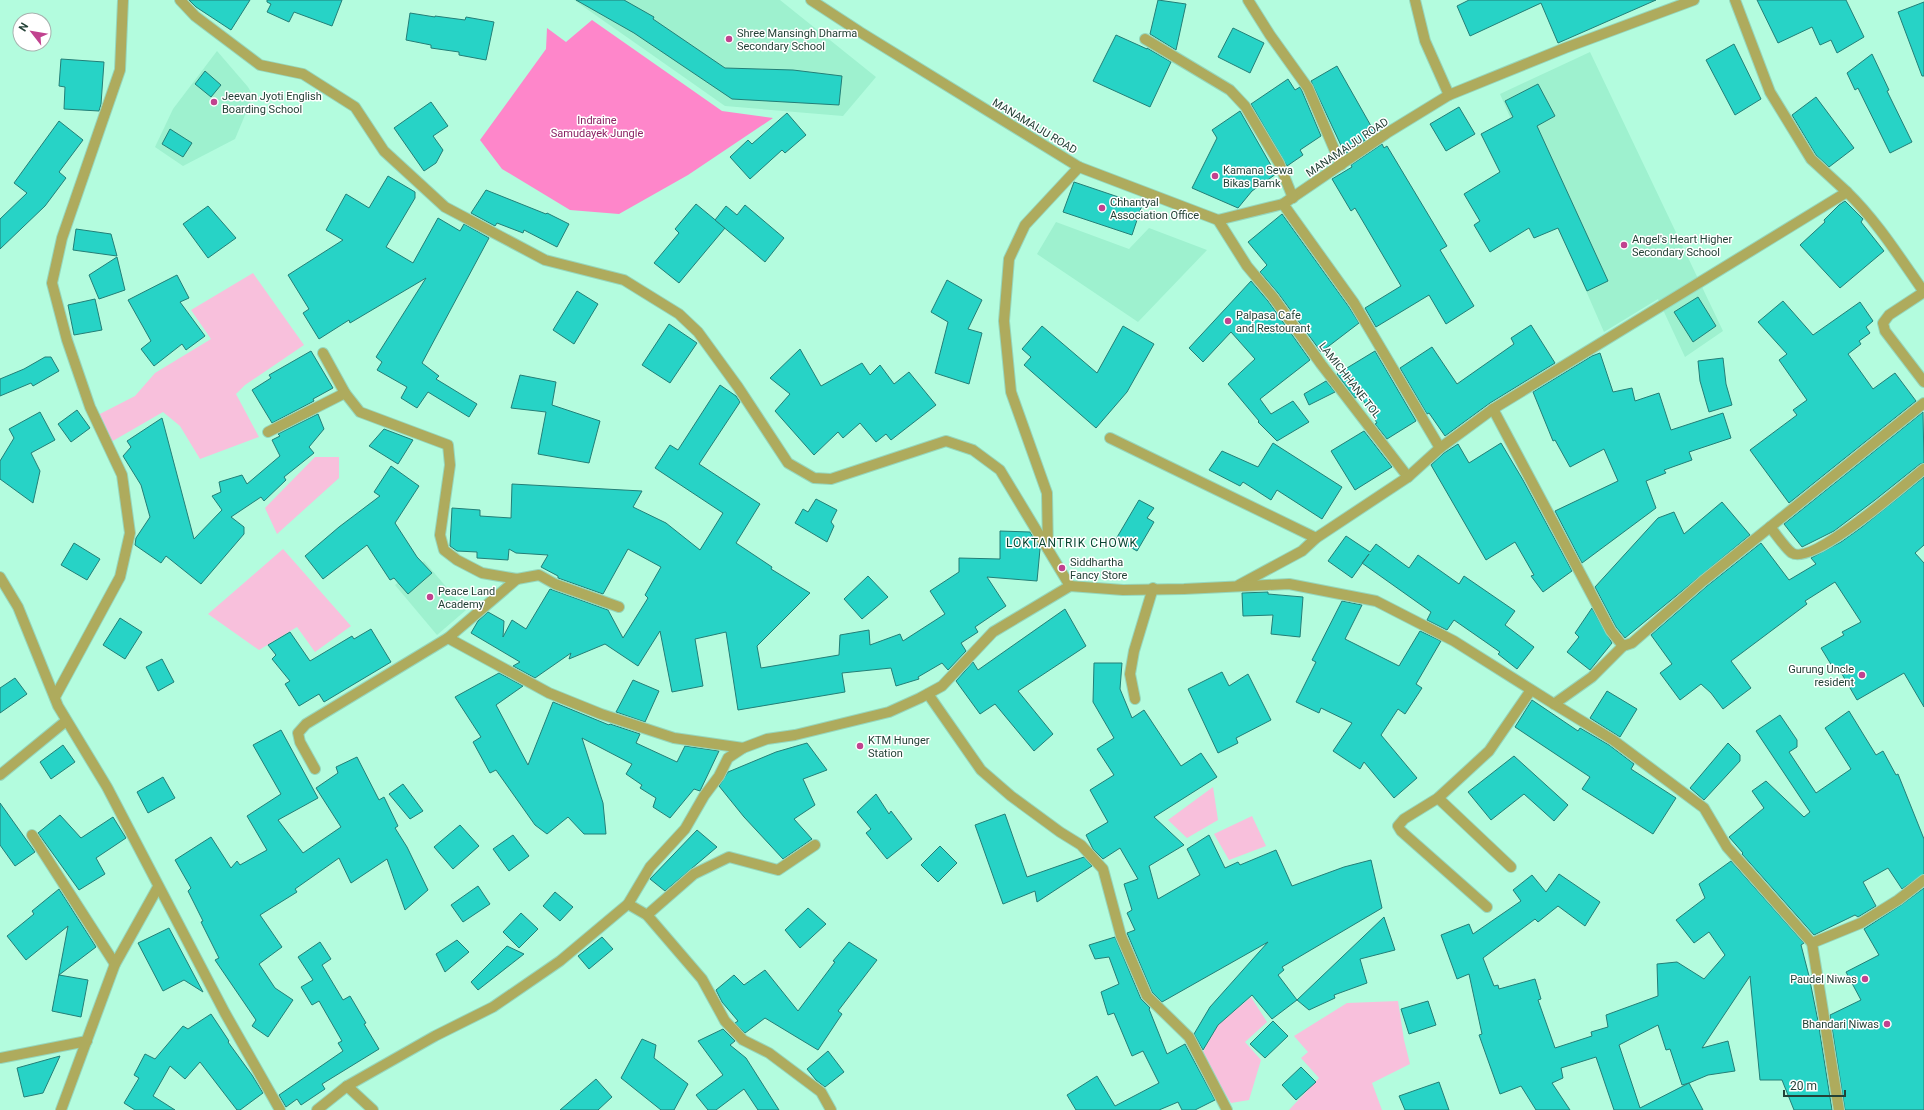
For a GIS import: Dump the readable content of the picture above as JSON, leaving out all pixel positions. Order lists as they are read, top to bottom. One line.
{"streets":{"street":["MANAMAIJU ROAD","LAMICHHANE TOL"]},"crossings":[["MANAMAIJU ROAD","LAMICHHANE TOL"]],"districts":["LOKTANTRIK CHOWK"],"parks":["Indraine Samudayek Jungle"],"places":["Shree Mansingh Dharma Secondary School","Jeevan Jyoti English Boarding School","Kamana Sewa Bikas Bamk","Chhantyal Association Office","Angel's Heart Higher Secondary School","Palpasa Cafe and Restourant","Siddhartha Fancy Store","Peace Land Academy","Gurung Uncle resident","KTM Hunger Station","Paudel Niwas","Bhandari Niwas"],"scale_bar":"20 m","north":"top left"}
